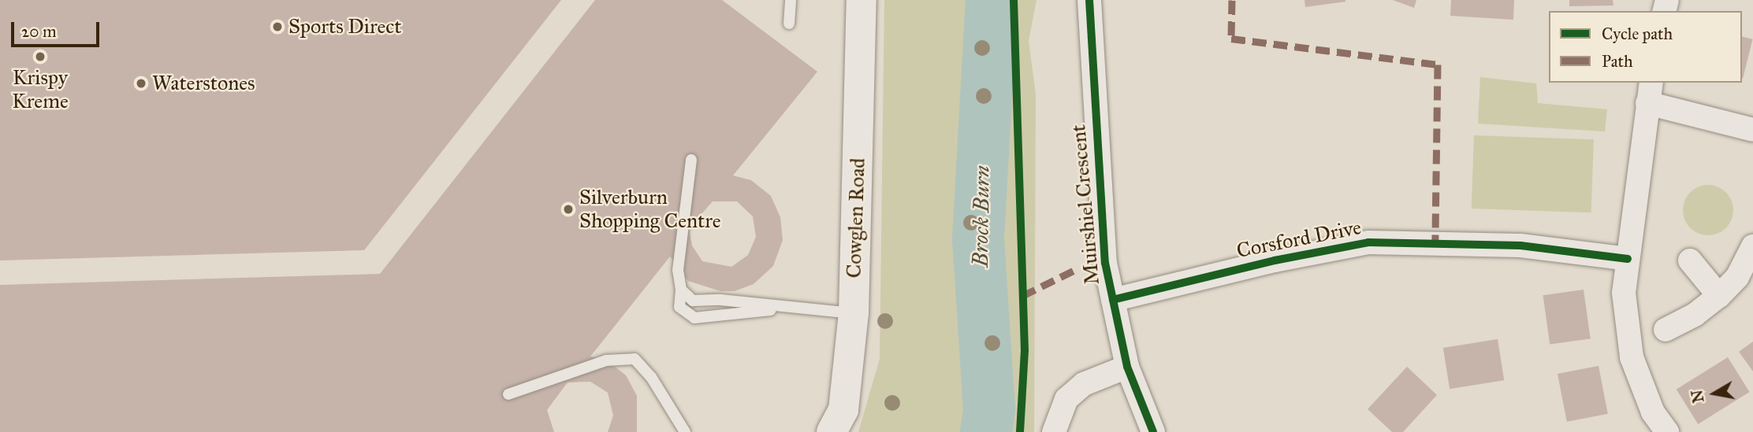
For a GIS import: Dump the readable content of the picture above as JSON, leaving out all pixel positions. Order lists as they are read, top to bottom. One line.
{"streets":{"street":["Muirshiel Crescent","Cowglen Road","Corsford Drive"]},"crossings":[["Muirshiel Crescent","Corsford Drive"]],"water":["Brock Burn"],"places":["Sports Direct","Krispy Kreme","Waterstones","Silverburn Shopping Centre"],"legend":["Cycle path","Path"],"scale_bar":"20 m","north":"left"}
